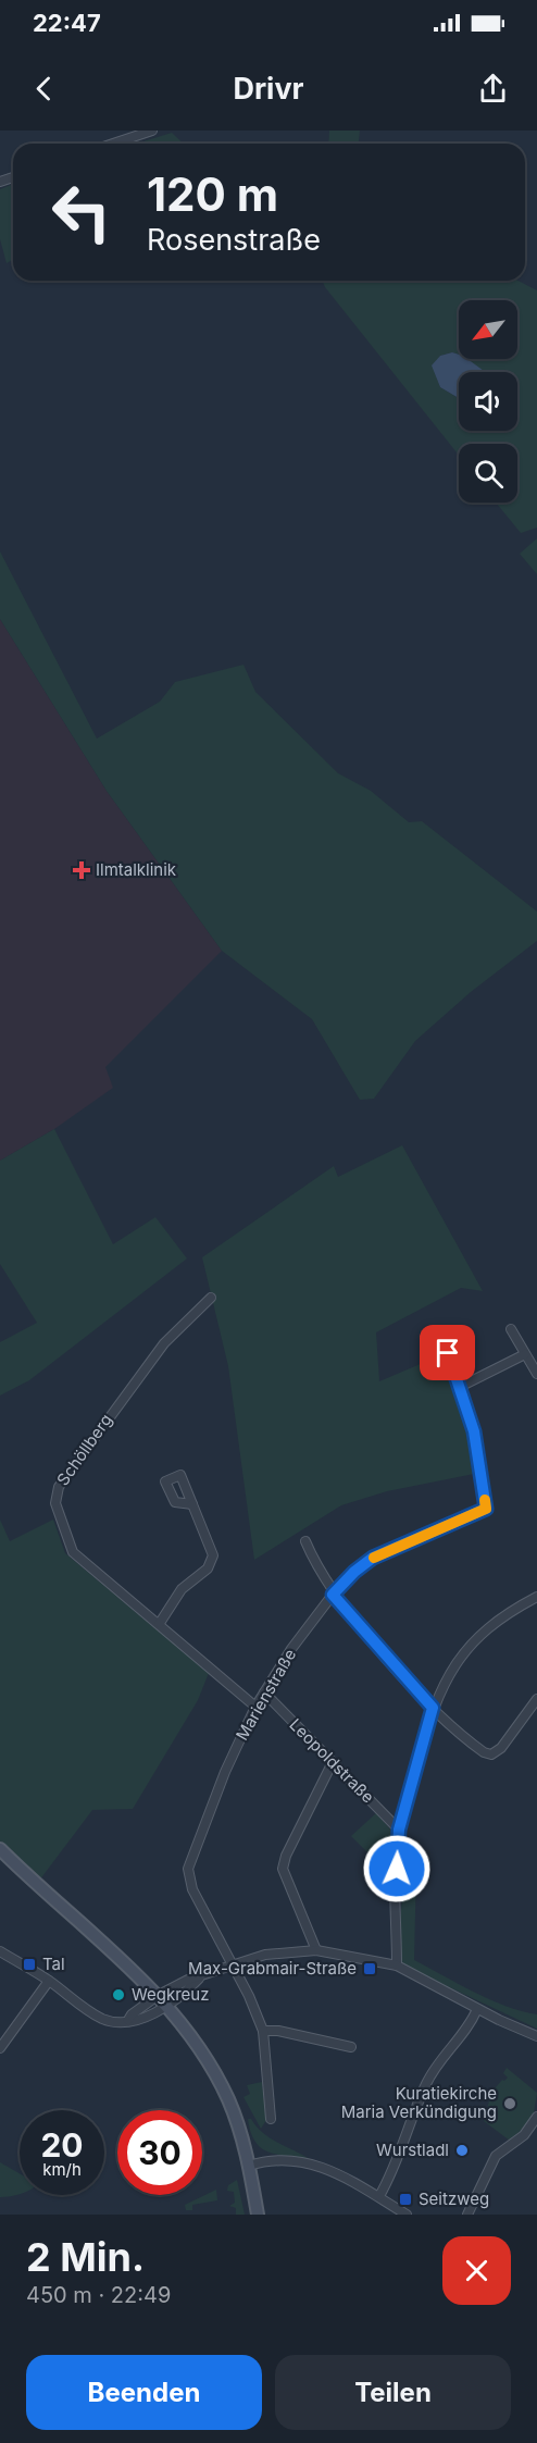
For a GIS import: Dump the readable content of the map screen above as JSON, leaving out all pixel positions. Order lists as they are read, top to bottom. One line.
{"streets":{"street":["Schöllberg","Marienstraße","Leopoldstraße"]},"crossings":[["Schöllberg","Marienstraße"],["Marienstraße","Leopoldstraße"]],"places":{"health":["Ilmtalklinik"],"transit":["Tal","Max-Grabmair-Straße","Seitzweg"],"other":["Wegkreuz","Kuratiekirche Maria Verkündigung","Wurstladl"]},"north":"bottom left","page":{"status":"22:47","header":"Drivr","turn":["120 m","Rosenstraße"],"speed":"20 km/h","limit":"30","heading":["2 Min.","450 m · 22:49"],"buttons":["Beenden","Teilen"]}}
